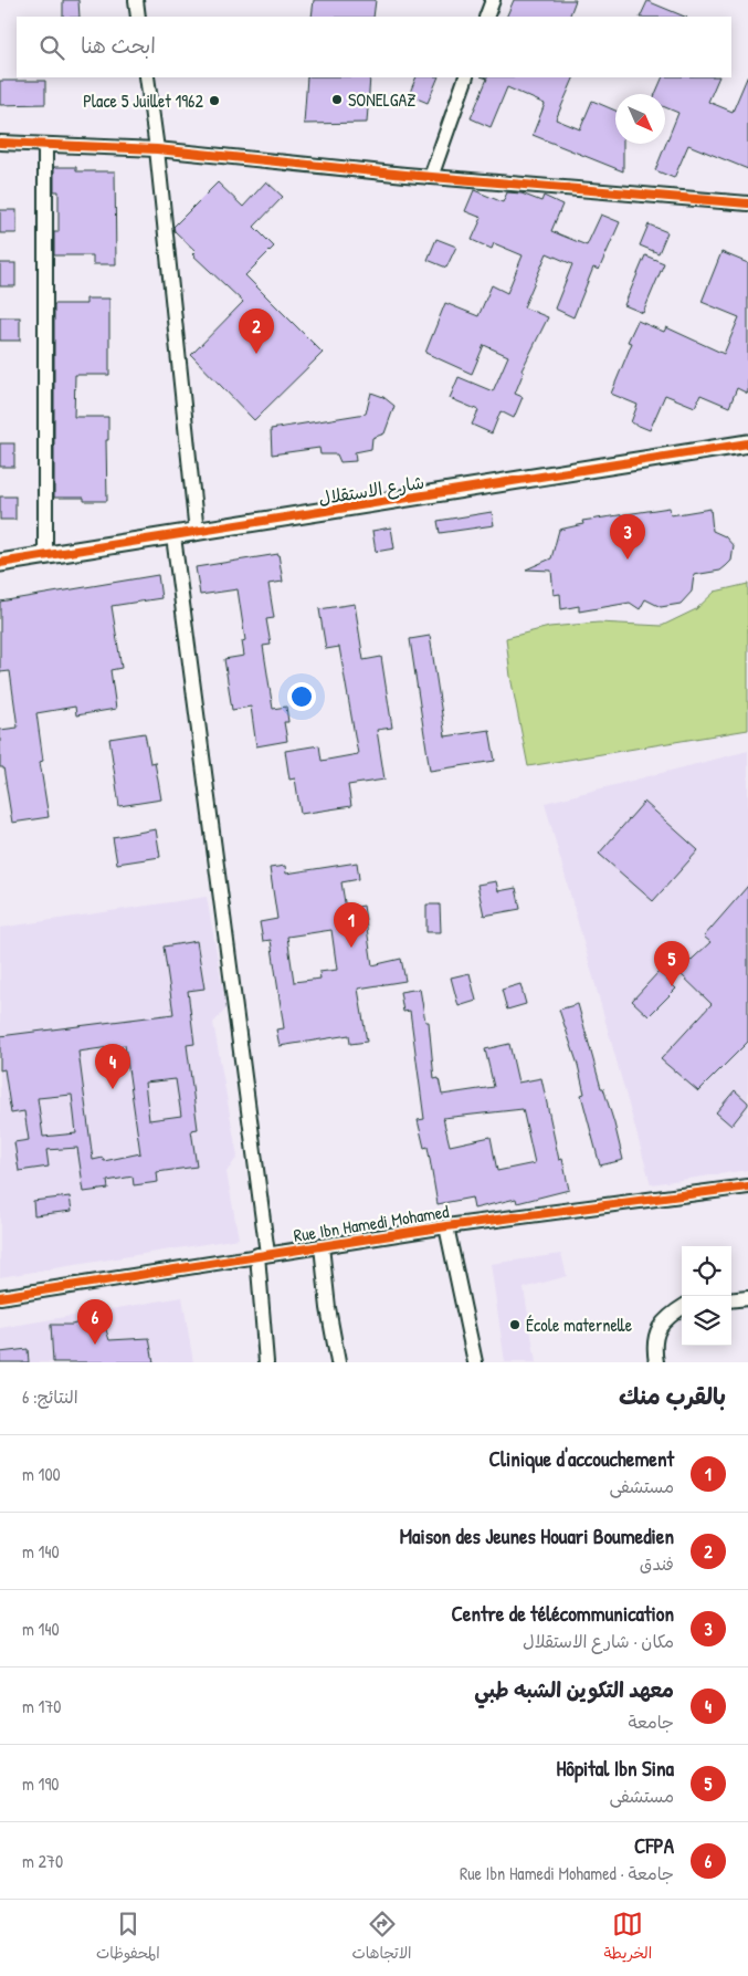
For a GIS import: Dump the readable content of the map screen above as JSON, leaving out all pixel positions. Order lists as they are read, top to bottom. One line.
{"streets":{"street":["شارع الاستقلال","Rue Ibn Hamedi Mohamed"]},"places":["SONELGAZ","Place 5 Juillet 1962","École maternelle"],"north":"bottom right","page":{"search":"ابحث هنا","pins":["2","3","1","5","4","6"],"heading":["بالقرب منك","النتائج: 6"],"list":[{"mark":"1","name":"Clinique d'accouchement","note":"مستشفى","value":"100 m"},{"mark":"2","name":"Maison des Jeunes Houari Boumedien","note":"فندق","value":"140 m"},{"mark":"3","name":"Centre de télécommunication","note":"مكان · شارع الاستقلال","value":"140 m"},{"mark":"4","name":"معهد التكوين الشبه طبي","note":"جامعة","value":"170 m"},{"mark":"5","name":"Hôpital Ibn Sina","note":"مستشفى","value":"190 m"},{"mark":"6","name":"CFPA","note":"جامعة · Rue Ibn Hamedi Mohamed","value":"270 m"}],"nav":["الخريطة","الاتجاهات","المحفوظات"]}}
